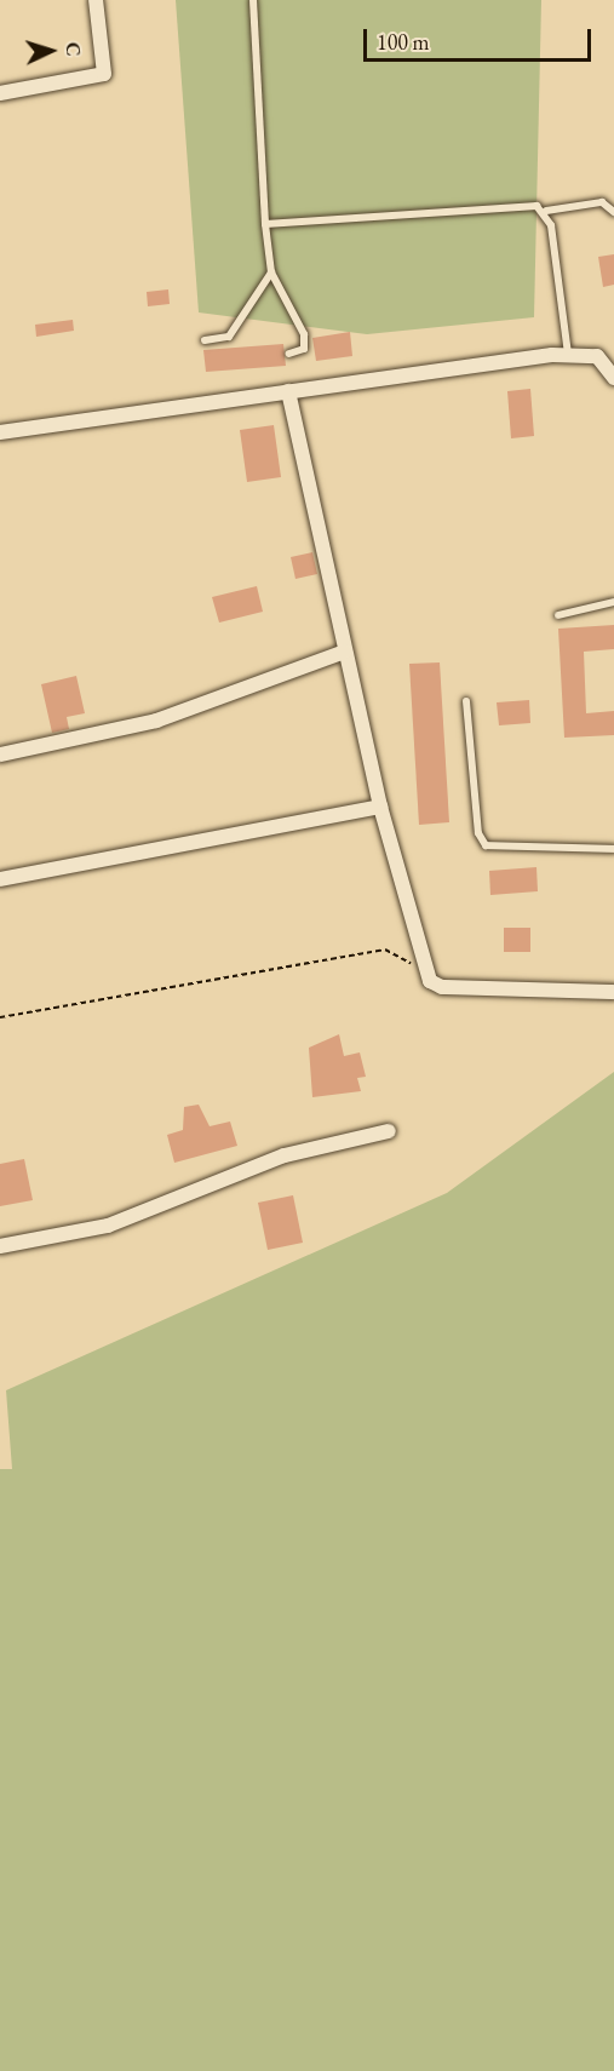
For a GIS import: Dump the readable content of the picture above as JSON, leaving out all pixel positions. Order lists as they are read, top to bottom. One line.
{"scale_bar":"100 m","north":"right"}
